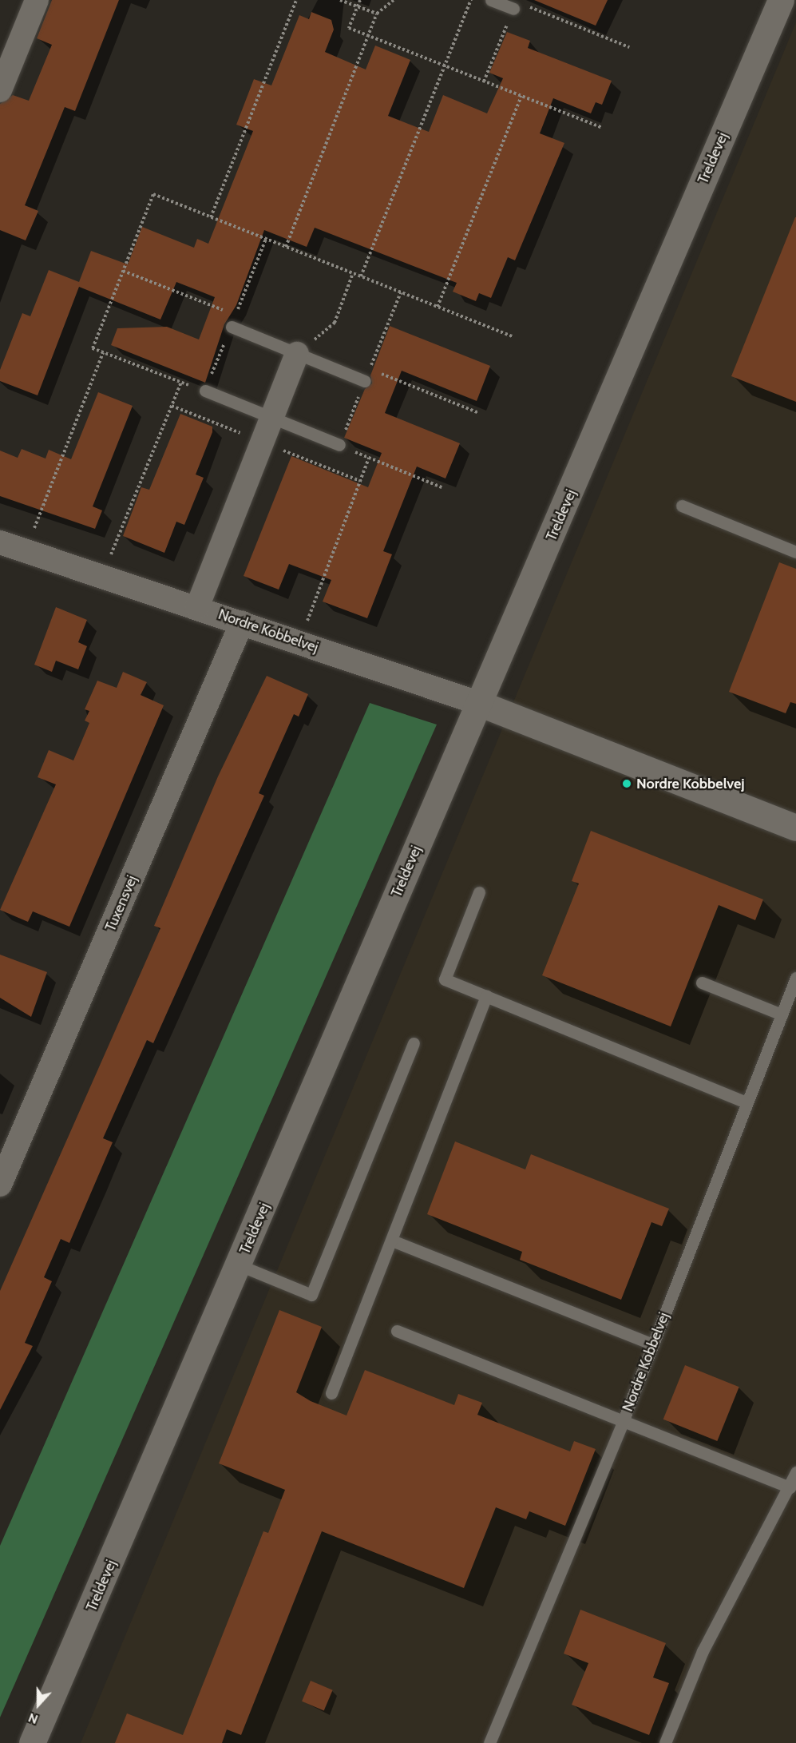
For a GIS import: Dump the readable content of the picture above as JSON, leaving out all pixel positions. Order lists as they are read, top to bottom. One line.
{"streets":{"street":["Treldevej","Nordre Kobbelvej","Tuxensvej"]},"crossings":[["Treldevej","Nordre Kobbelvej"],["Nordre Kobbelvej","Tuxensvej"]],"places":["Nordre Kobbelvej"],"north":"bottom"}
